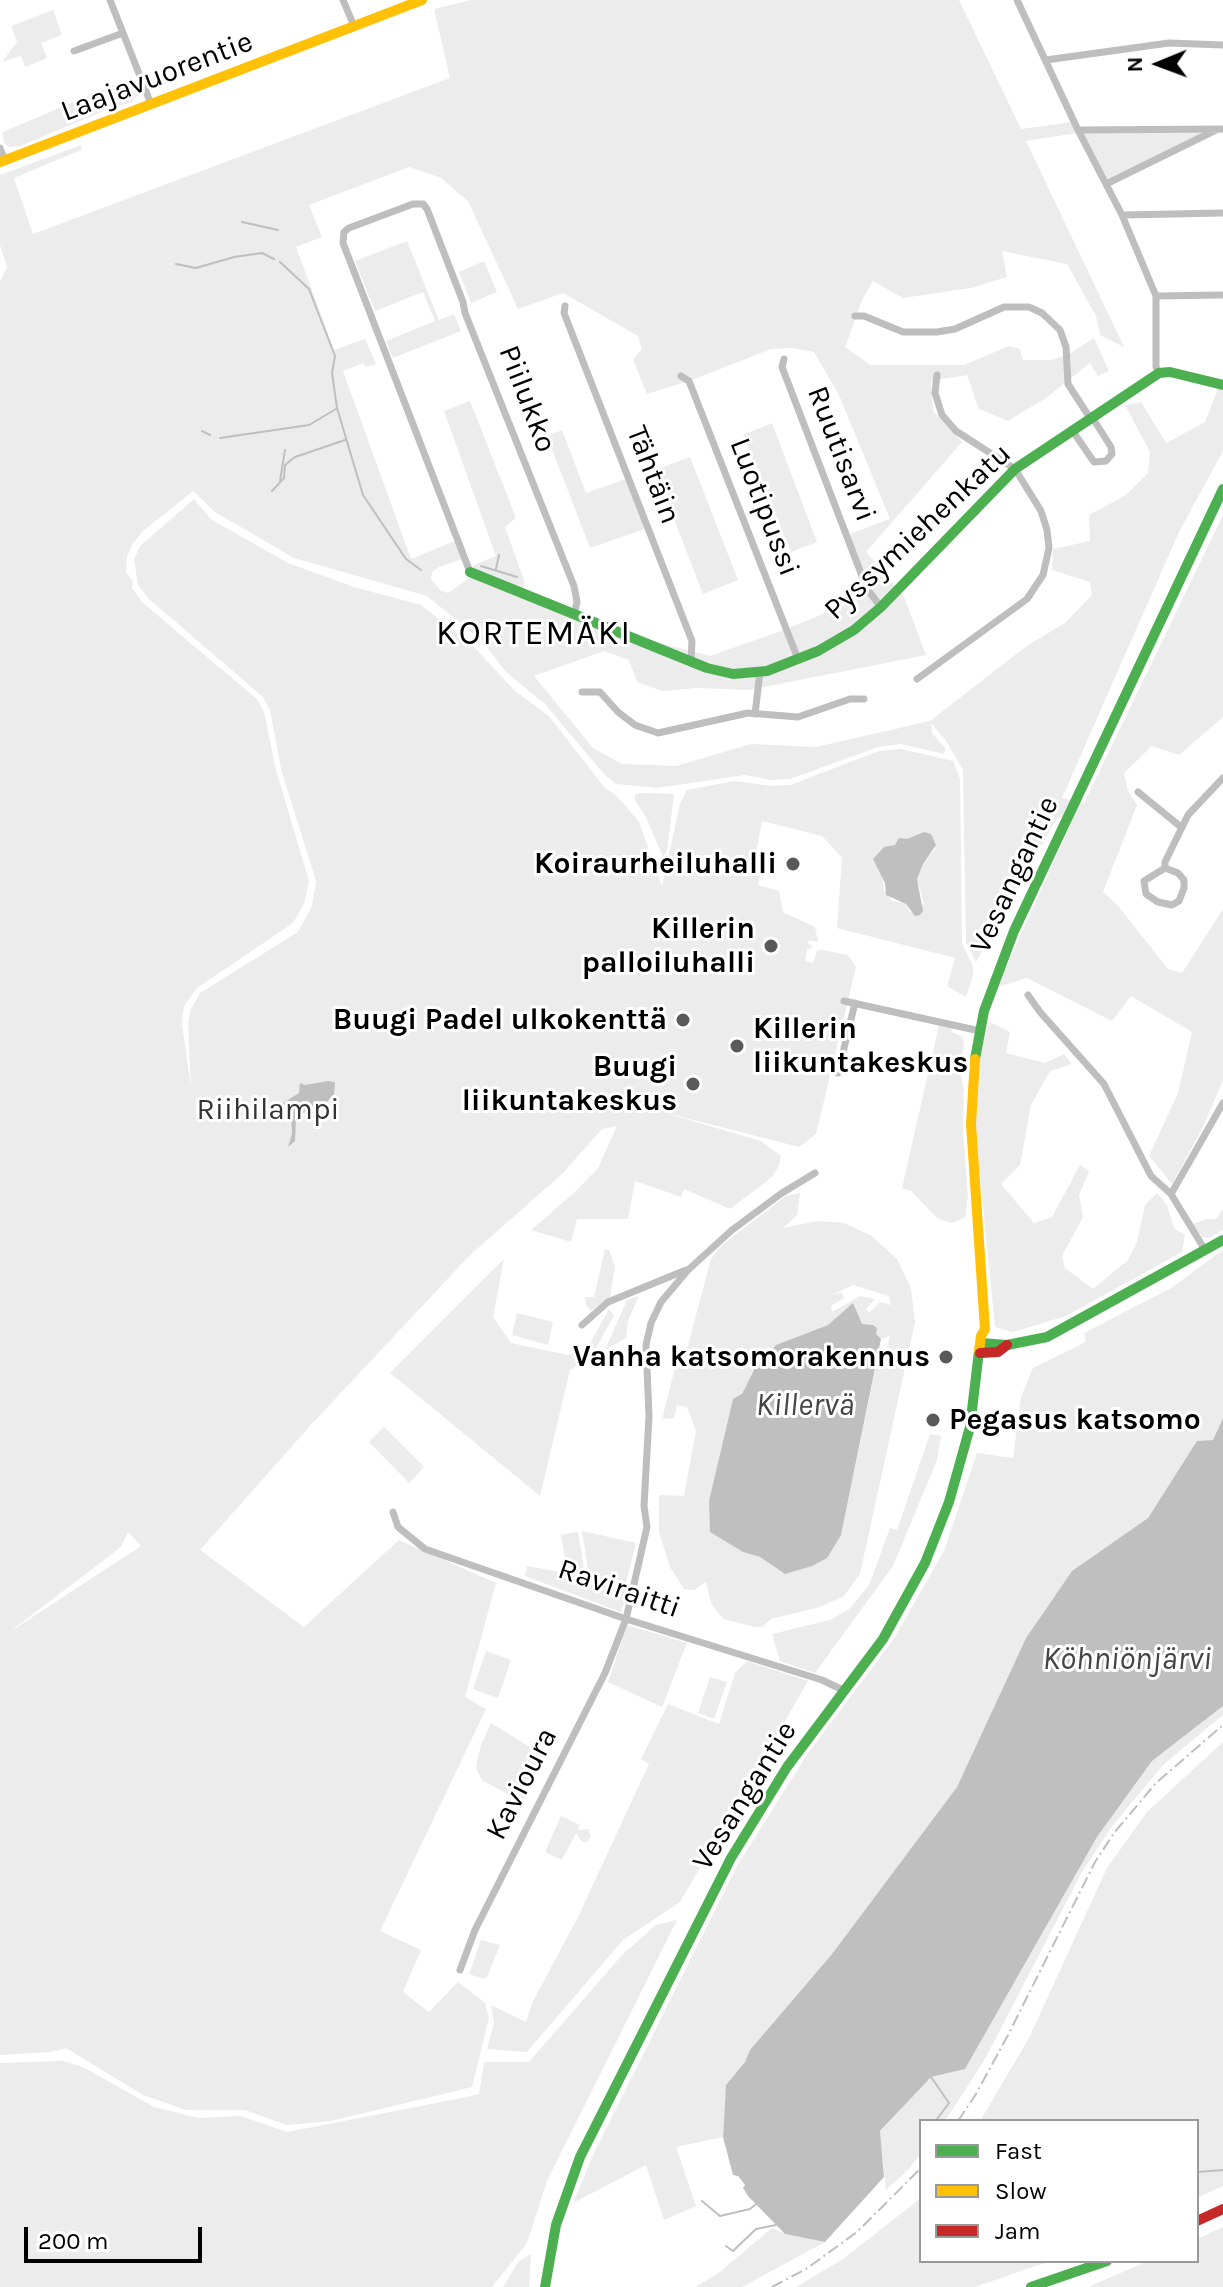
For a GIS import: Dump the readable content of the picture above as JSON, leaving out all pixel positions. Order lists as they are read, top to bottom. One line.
{"streets":{"main road":["Laajavuorentie","Pyssymiehenkatu","Vesangantie"],"street":["Piilukko","Ruutisarvi","Tähtäin","Luotipussi","Raviraitti","Kavioura"]},"crossings":[["Piilukko","Pyssymiehenkatu"],["Ruutisarvi","Pyssymiehenkatu"],["Tähtäin","Pyssymiehenkatu"],["Luotipussi","Pyssymiehenkatu"],["Vesangantie","Raviraitti"],["Raviraitti","Kavioura"]],"districts":["KORTEMÄKI"],"water":["Killervä","Köhniönjärvi"],"parks":["Riihilampi"],"places":["Koiraurheiluhalli","Killerin palloiluhalli","Buugi Padel ulkokenttä","Killerin liikuntakeskus","Buugi liikuntakeskus","Vanha katsomorakennus","Pegasus katsomo"],"legend":["Fast","Slow","Jam"],"scale_bar":"200 m","north":"left"}
